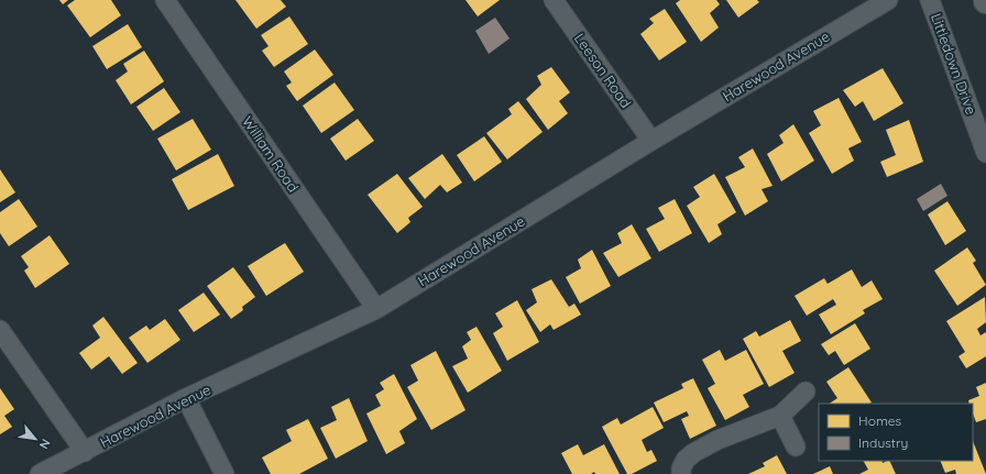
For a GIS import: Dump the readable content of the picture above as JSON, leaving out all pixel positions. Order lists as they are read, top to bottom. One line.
{"streets":{"street":["Littledown Drive","Harewood Avenue","Leeson Road","William Road"]},"crossings":[["Harewood Avenue","Leeson Road"],["Harewood Avenue","William Road"]],"legend":["Homes","Industry"],"north":"bottom right"}
